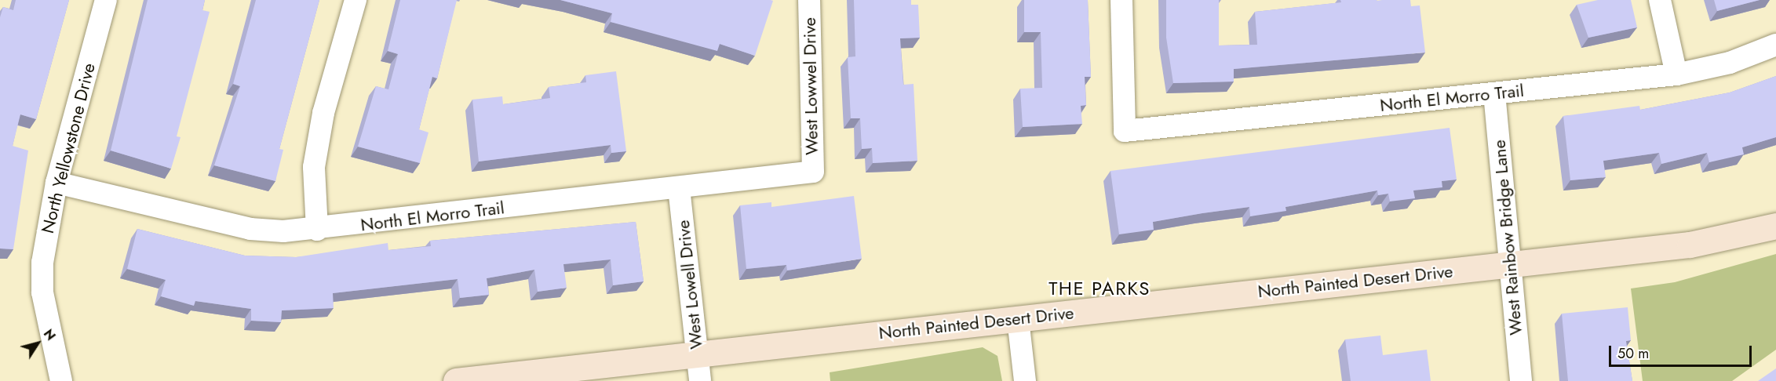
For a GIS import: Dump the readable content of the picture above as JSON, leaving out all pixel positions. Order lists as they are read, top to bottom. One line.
{"streets":{"street":["West Lowwel Drive","North El Morro Trail","North Yellowstone Drive","West Rainbow Bridge Lane","North Painted Desert Drive","West Lowell Drive"]},"crossings":[["West Lowwel Drive","North El Morro Trail"],["North El Morro Trail","North Yellowstone Drive"],["North El Morro Trail","West Rainbow Bridge Lane"],["North El Morro Trail","West Lowell Drive"],["West Rainbow Bridge Lane","North Painted Desert Drive"],["North Painted Desert Drive","West Lowell Drive"]],"districts":["THE PARKS"],"scale_bar":"50 m","north":"top right"}
